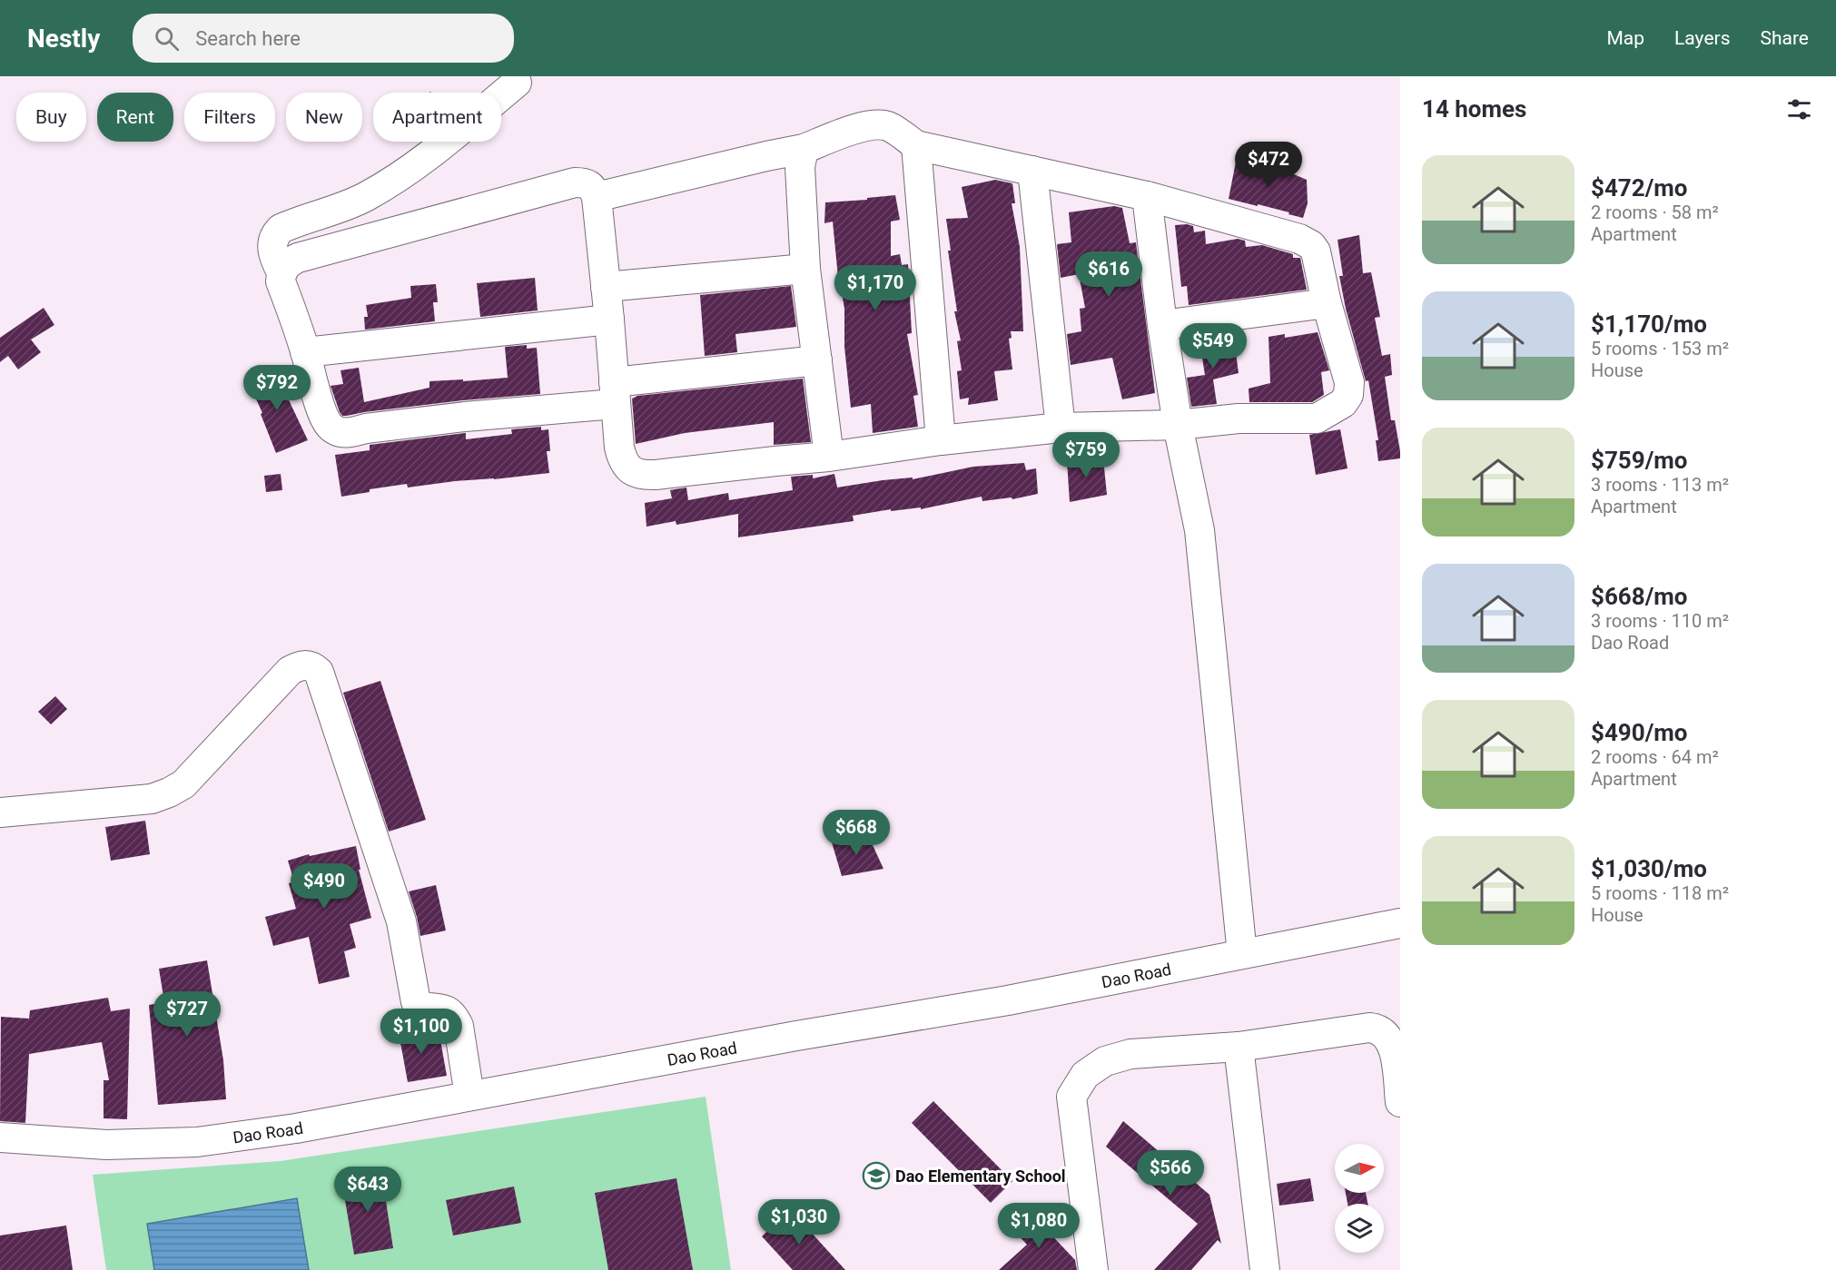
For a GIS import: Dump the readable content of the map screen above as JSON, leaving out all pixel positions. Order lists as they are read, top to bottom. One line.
{"streets":{"street":["Dao Road"]},"places":{"school or university":["Dao Elementary School"]},"north":"right","page":{"header":"Nestly","search":"Search here","nav":["Map","Layers","Share"],"heading":"14 homes","chip":["Buy","Rent","Filters","New","Apartment"],"price":["$472","$616","$1,170","$549","$792","$759","$668","$490","$727","$1,100","$566","$643","$1,030","$1,080"],"list":[{"name":"$472/mo","note":"2 rooms · 58 m² · Apartment"},{"name":"$1,170/mo","note":"5 rooms · 153 m² · House"},{"name":"$759/mo","note":"3 rooms · 113 m² · Apartment"},{"name":"$668/mo","note":"3 rooms · 110 m² · Dao Road"},{"name":"$490/mo","note":"2 rooms · 64 m² · Apartment"},{"name":"$1,030/mo","note":"5 rooms · 118 m² · House"}]}}
